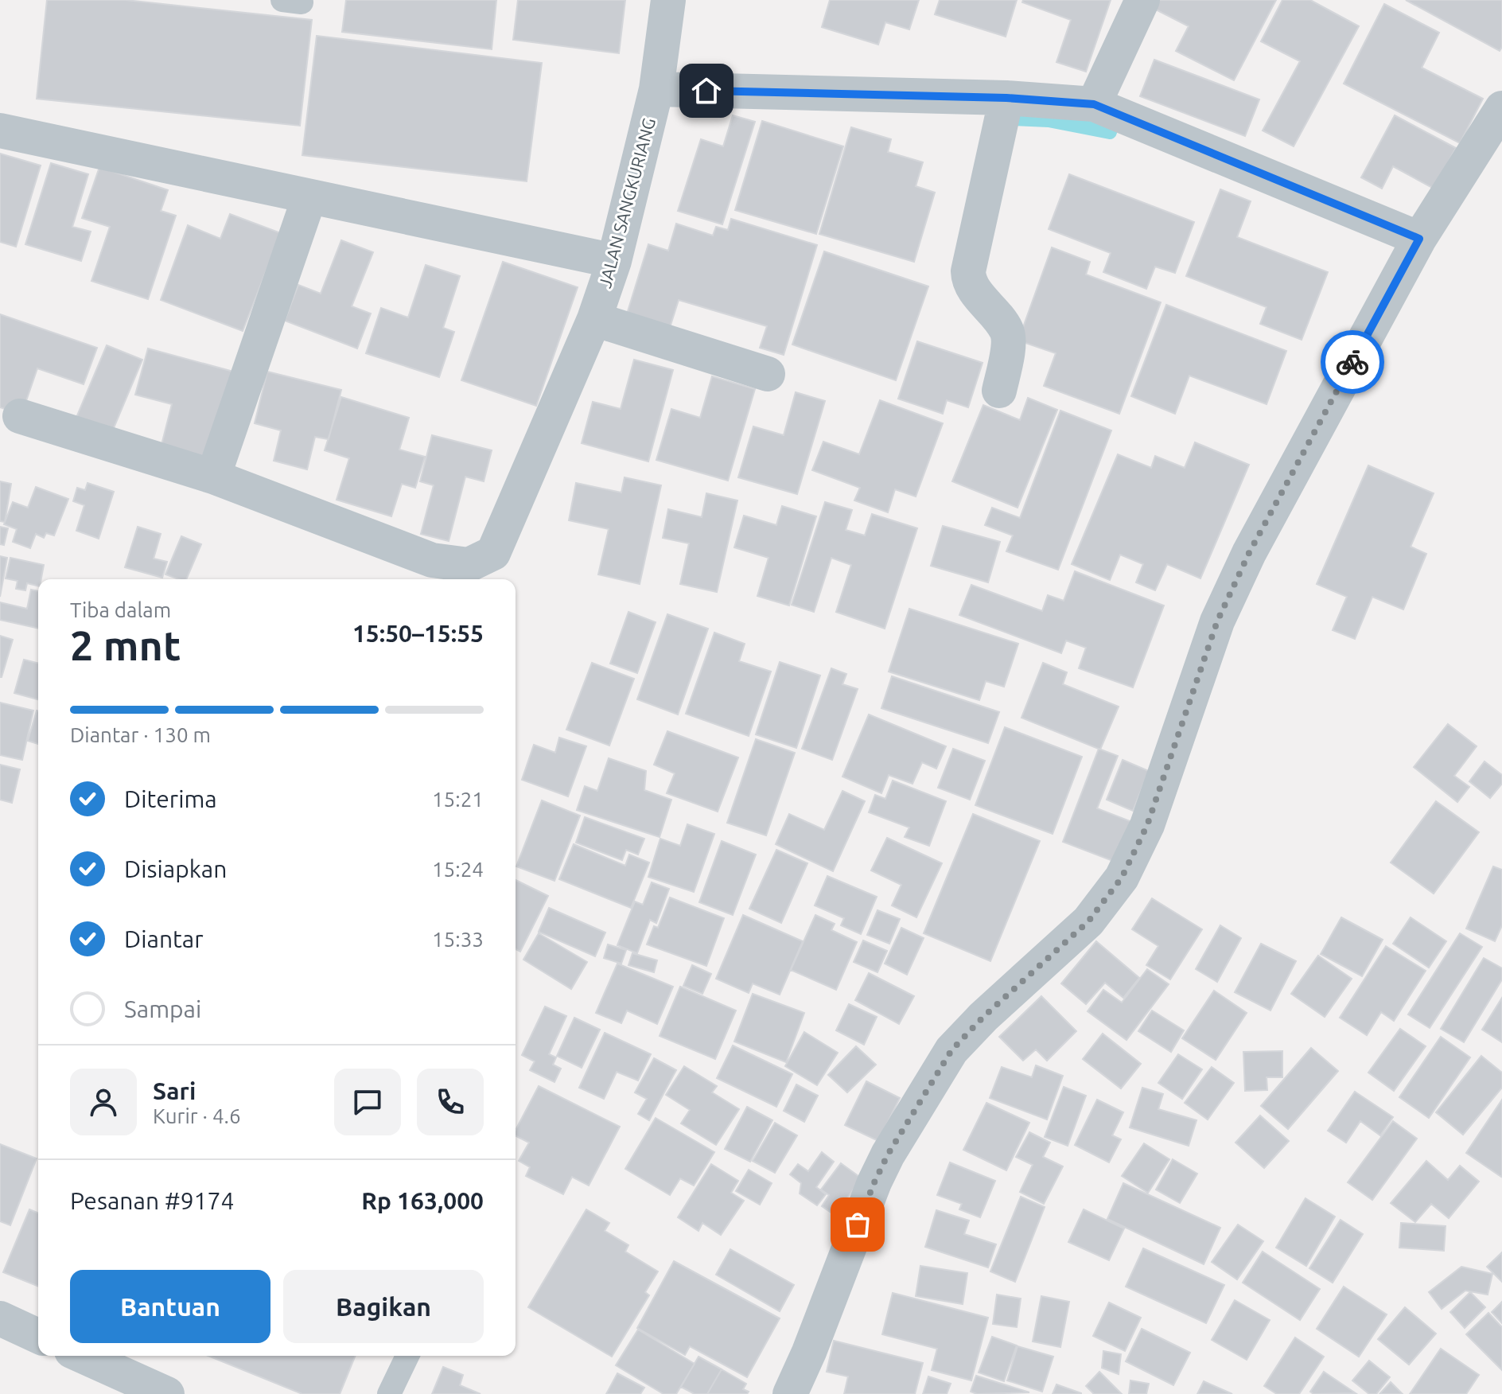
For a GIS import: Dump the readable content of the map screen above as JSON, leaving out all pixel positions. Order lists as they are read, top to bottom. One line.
{"streets":{"street":["JALAN SANGKURIANG"]},"page":{"heading":["2 mnt","Tiba dalam","15:50–15:55"],"panel":["Sari","Kurir · 4.6","Pesanan #9174","Rp 163,000"],"bar":"Diantar · 130 m","list":[["Diterima","15:21"],["Disiapkan","15:24"],["Diantar","15:33"],"Sampai"],"buttons":["Bantuan","Bagikan"]}}
